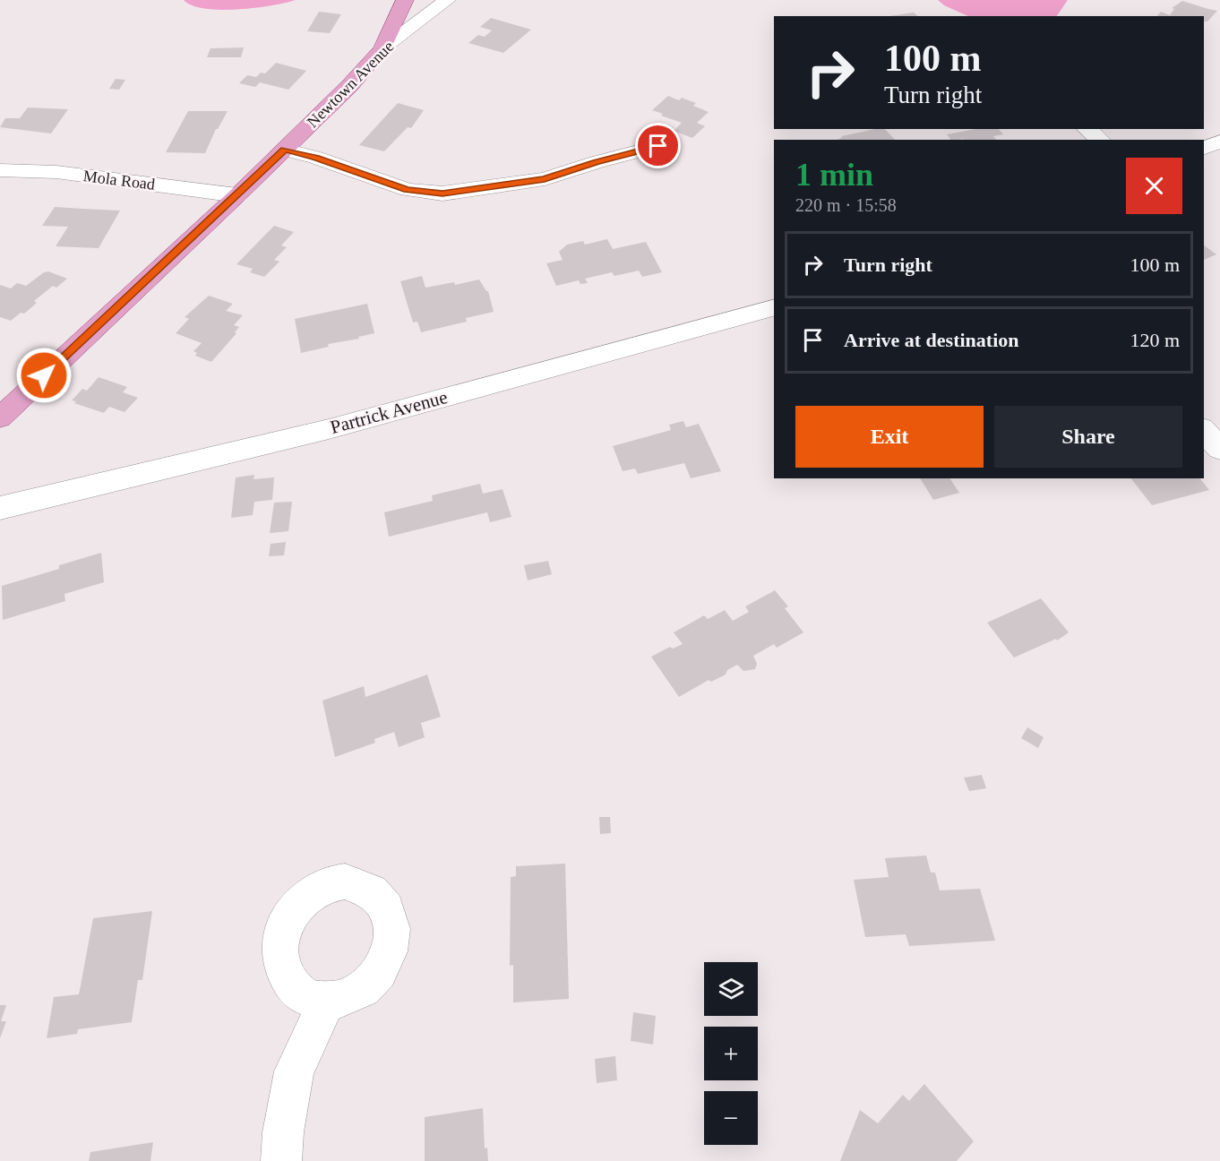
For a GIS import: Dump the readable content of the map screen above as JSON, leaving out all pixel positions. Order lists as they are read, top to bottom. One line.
{"streets":{"main road":["Newtown Avenue"],"street":["Mola Road","Partrick Avenue"]},"crossings":[["Newtown Avenue","Mola Road"]],"page":{"turn":["100 m","Turn right"],"heading":["1 min","220 m · 15:58"],"list":[{"name":"Turn right","value":"100 m"},{"name":"Arrive at destination","value":"120 m"}],"buttons":["Exit","Share"],"map_buttons":["+","−"]}}
